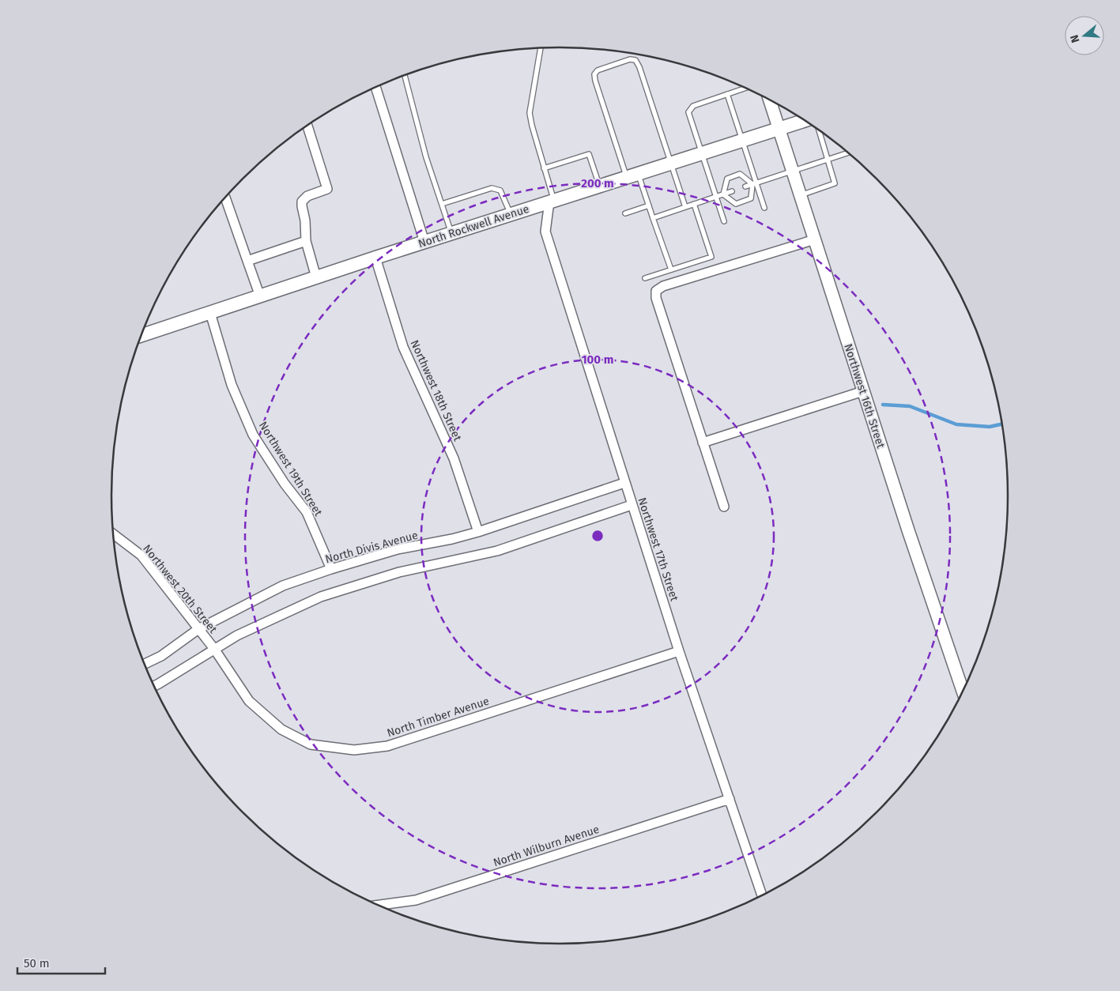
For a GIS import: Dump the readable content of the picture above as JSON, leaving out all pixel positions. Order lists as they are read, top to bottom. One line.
{"streets":{"main road":["North Rockwell Avenue"],"street":["Northwest 18th Street","Northwest 16th Street","Northwest 19th Street","North Divis Avenue","Northwest 17th Street","Northwest 20th Street","North Timber Avenue","North Wilburn Avenue"]},"crossings":[["North Rockwell Avenue","Northwest 18th Street"],["North Rockwell Avenue","Northwest 16th Street"],["North Rockwell Avenue","Northwest 19th Street"],["North Rockwell Avenue","Northwest 17th Street"],["Northwest 18th Street","North Divis Avenue"],["Northwest 19th Street","North Divis Avenue"],["North Divis Avenue","Northwest 17th Street"],["North Divis Avenue","Northwest 20th Street"],["Northwest 17th Street","North Timber Avenue"],["Northwest 17th Street","North Wilburn Avenue"],["Northwest 20th Street","North Timber Avenue"]],"scale_bar":"50 m","north":"left","rings":["200 m","100 m"]}
